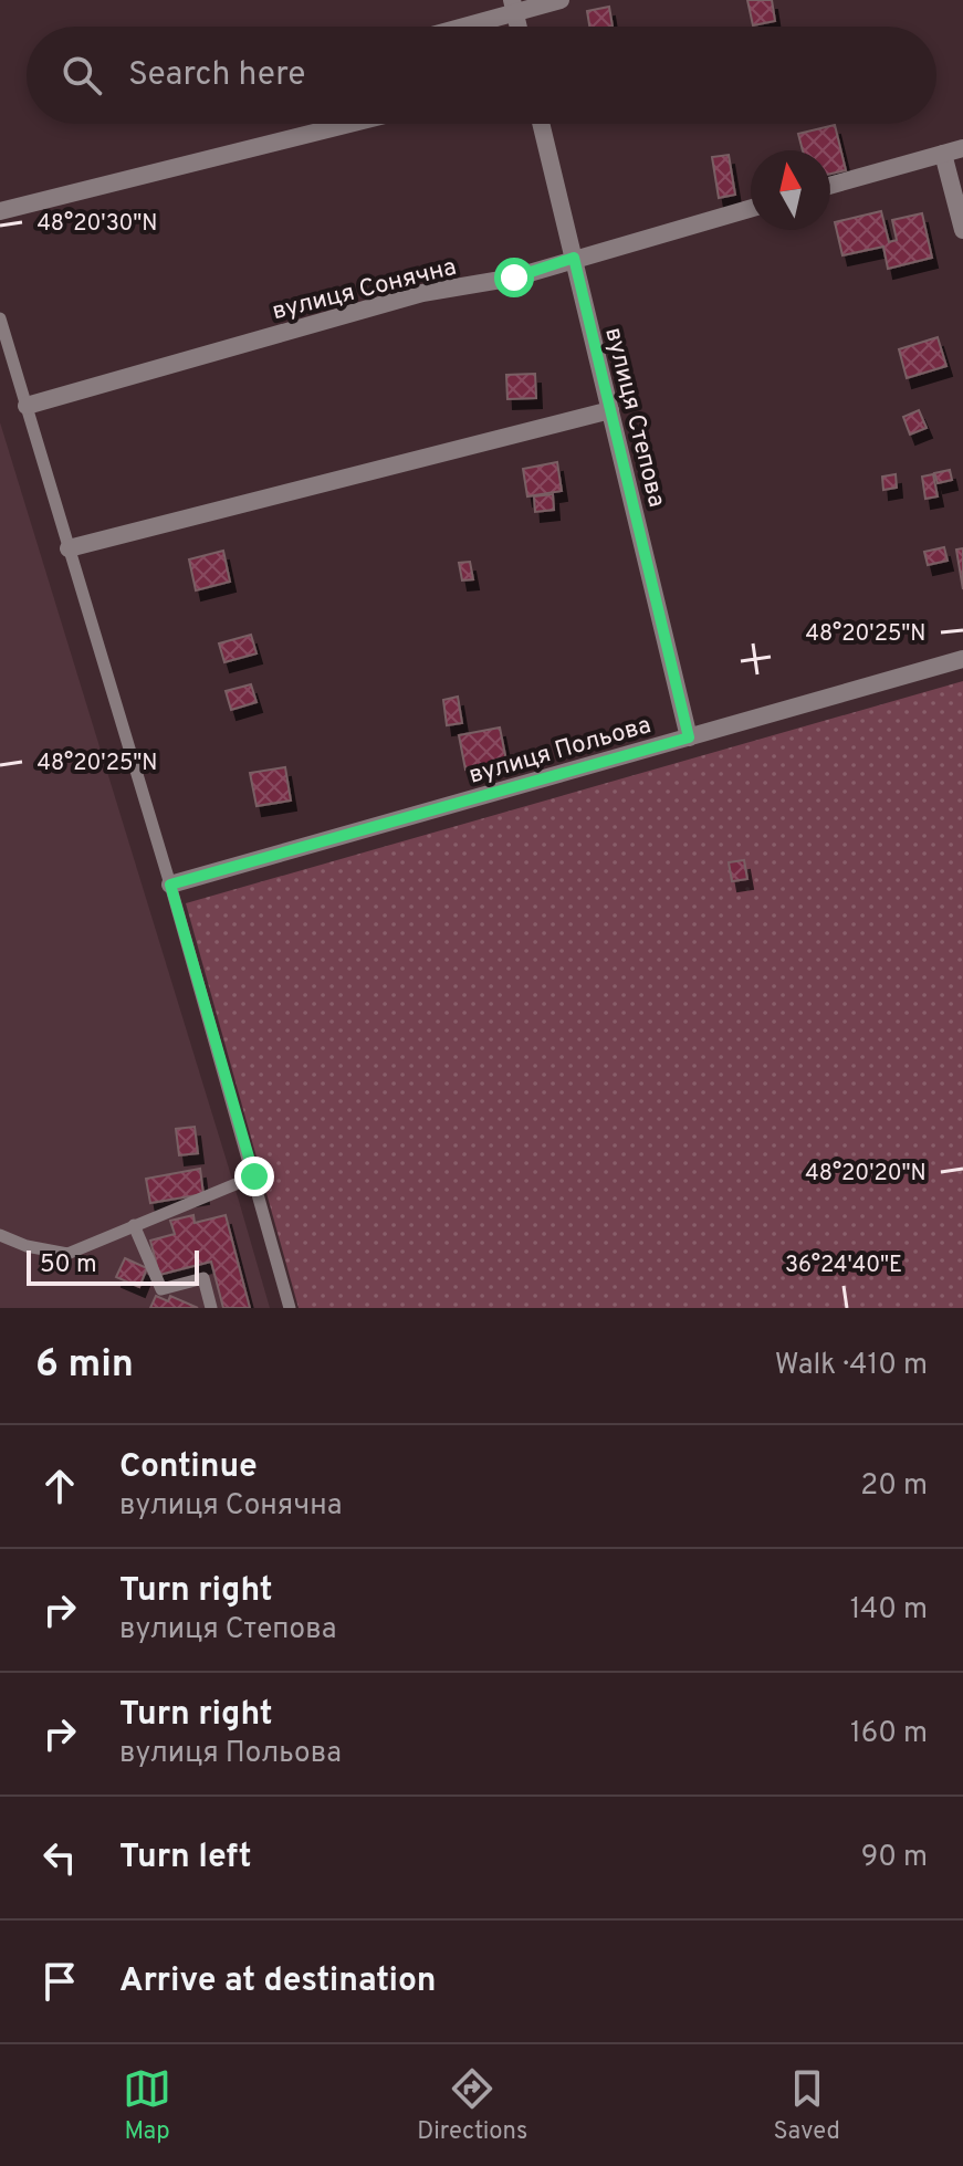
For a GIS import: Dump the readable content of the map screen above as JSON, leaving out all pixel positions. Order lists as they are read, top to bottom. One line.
{"streets":{"street":["вулиця Сонячна","вулиця Степова","вулиця Польова"]},"crossings":[["вулиця Сонячна","вулиця Степова"],["вулиця Степова","вулиця Польова"]],"scale_bar":"50 m","north":"top","page":{"search":"Search here","scale":"50 m","heading":["6 min","Walk · 410 m"],"list":[["Continue","вулиця Сонячна","20 m"],["Turn right","вулиця Степова","140 m"],["Turn right","вулиця Польова","160 m"],["Turn left","90 m"],"Arrive at destination"],"nav":["Map","Directions","Saved"]},"coordinates":["48°20'30\"N","48°20'25\"N","48°20'20\"N","36°24'40\"E"]}
